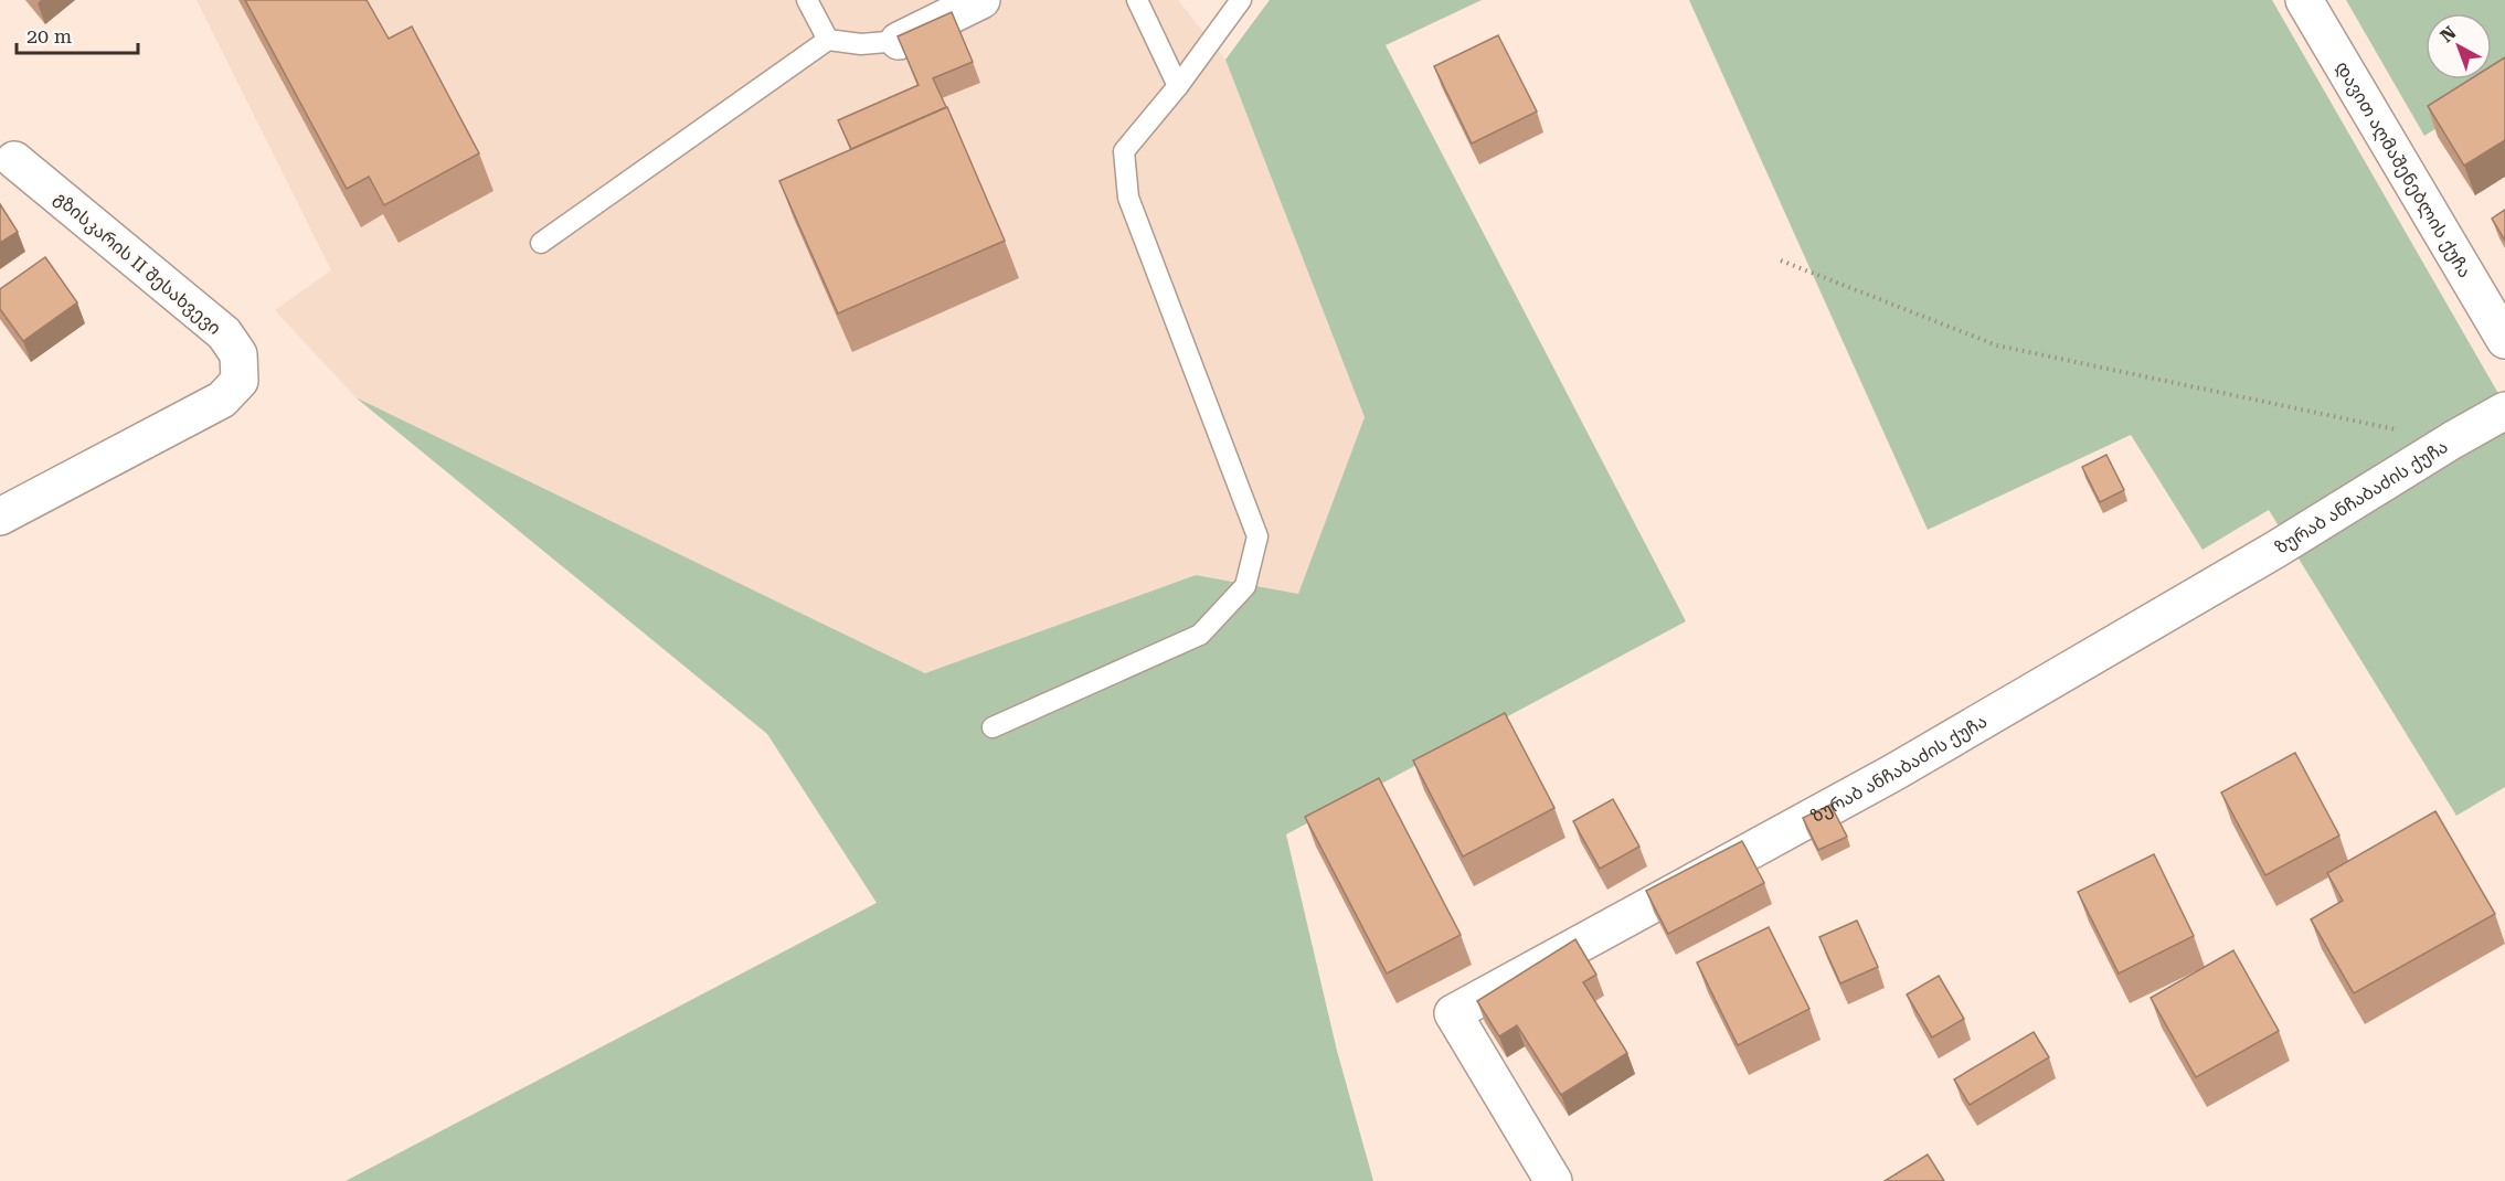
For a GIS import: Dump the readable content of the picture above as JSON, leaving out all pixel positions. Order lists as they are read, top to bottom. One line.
{"streets":{"street":["დავით აღმაშენებლის ქუჩა","გზისკარის II შესახვევი","ზურაბ ანჩაბაძის ქუჩა"]},"scale_bar":"20 m","north":"top left"}
